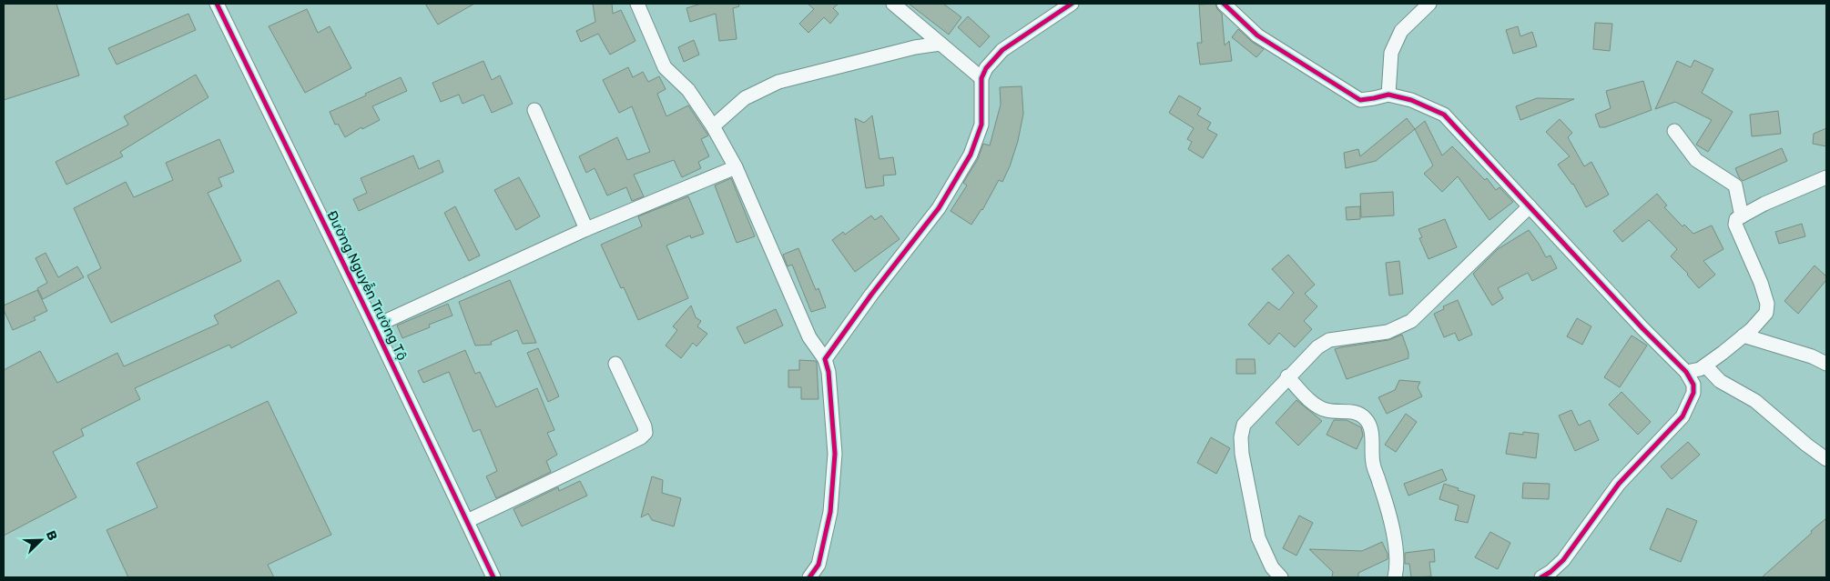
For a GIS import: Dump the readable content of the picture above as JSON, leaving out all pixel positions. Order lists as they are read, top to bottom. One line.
{"streets":{"street":["Đường Nguyễn Trường Tộ"]},"north":"top right"}
